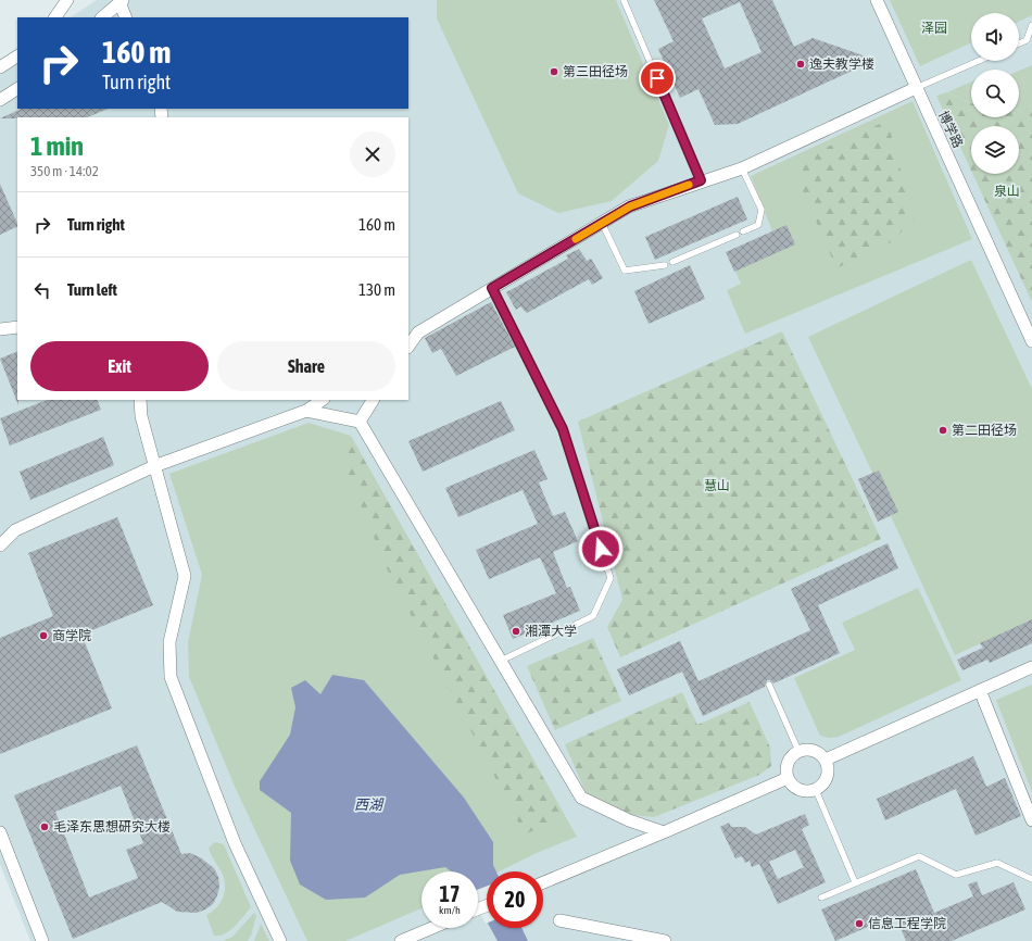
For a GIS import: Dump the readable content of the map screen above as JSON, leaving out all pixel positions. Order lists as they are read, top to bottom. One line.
{"streets":{"street":["博学路"]},"water":["西湖"],"parks":["泽园","泉山","慧山"],"places":["逸夫教学楼","第三田径场","第二田径场","湘潭大学","商学院","毛泽东思想研究大楼","信息工程学院"],"page":{"turn":["160 m","Turn right"],"heading":["1 min","350 m · 14:02"],"list":[{"name":"Turn right","value":"160 m"},{"name":"Turn left","value":"130 m"}],"buttons":["Exit","Share"],"speed":"17 km/h","limit":"20"}}
